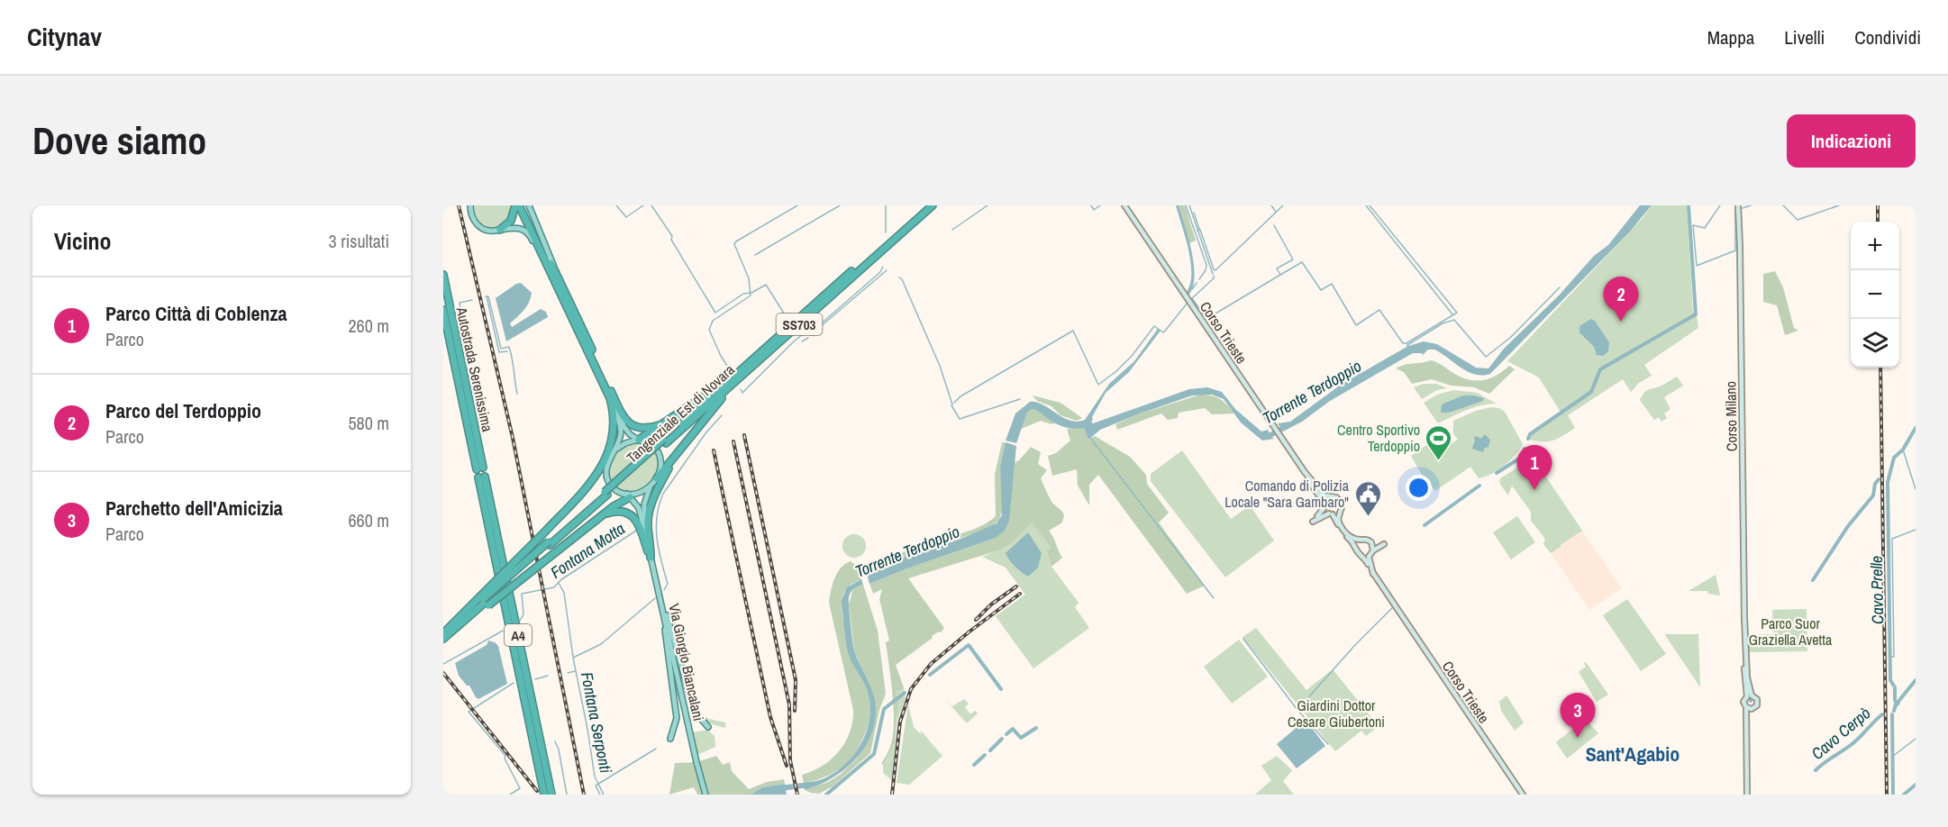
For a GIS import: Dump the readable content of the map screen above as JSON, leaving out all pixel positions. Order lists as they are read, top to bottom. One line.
{"streets":{"highway":["SS703","Autostrada Serenissima","Tangenziale Est di Novara","A4"],"main road":["Corso Trieste","Corso Milano","Via Giorgio Biancalani"]},"crossings":[["SS703","Tangenziale Est di Novara"],["SS703","Via Giorgio Biancalani"]],"districts":["Sant'Agabio"],"water":["Torrente Terdoppio","Fontana Motta","Cavo Prelle","Fontana Serponti","Cavo Cerpò"],"parks":["Parco Suor Graziella Avetta","Giardini Dottor Cesare Giubertoni"],"places":{"sports":["Centro Sportivo Terdoppio"],"public building":["Comando di Polizia Locale \"Sara Gambaro\""]},"page":{"header":"Citynav","nav":["Mappa","Livelli","Condividi"],"buttons":"Indicazioni","title":"Dove siamo","heading":["Vicino","3 risultati"],"map_buttons":["+","−"],"list":[{"mark":"1","name":"Parco Città di Coblenza","note":"Parco","value":"260 m"},{"mark":"2","name":"Parco del Terdoppio","note":"Parco","value":"580 m"},{"mark":"3","name":"Parchetto dell'Amicizia","note":"Parco","value":"660 m"}],"pins":["2","1","3"]}}
